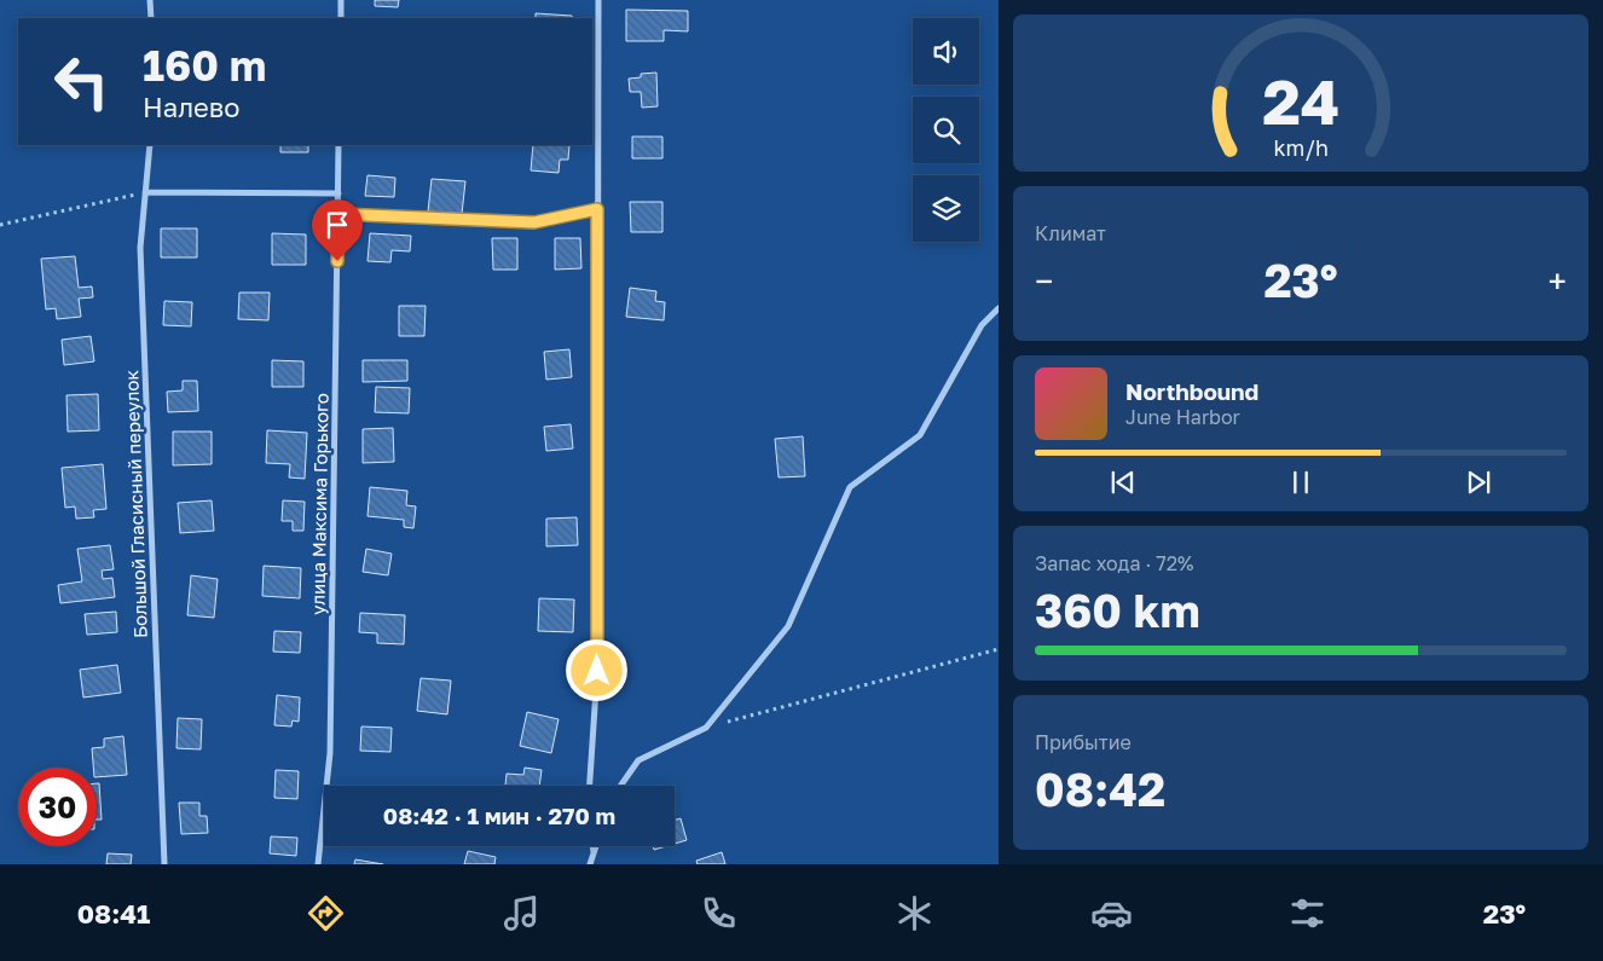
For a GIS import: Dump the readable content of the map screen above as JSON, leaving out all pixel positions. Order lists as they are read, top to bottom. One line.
{"streets":{"street":["Большой Гласисный переулок","улица Максима Горького"]},"page":{"turn":["160 m","Налево"],"tile":["Климат",["Запас хода · 72%","360 km"],["Прибытие","08:42"]],"heat":["−","23°","+"],"song":["Northbound","June Harbor"],"limit":"30","trip":"08:42 · 1 мин · 270 m","tabs":["08:41","23°"],"gauge":["24","km/h"]}}
